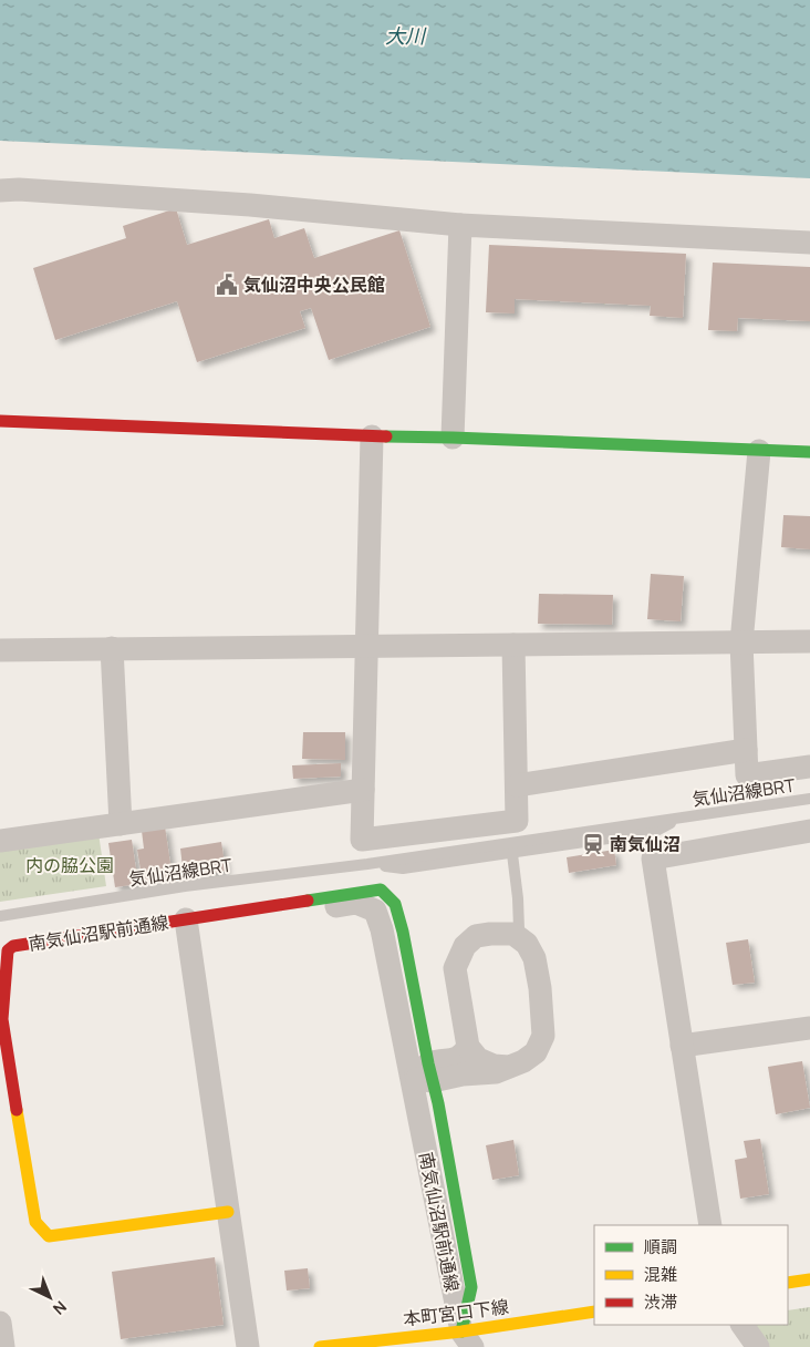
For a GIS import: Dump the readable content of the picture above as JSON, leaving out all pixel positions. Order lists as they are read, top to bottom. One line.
{"streets":{"street":["南気仙沼駅前通線","本町宮口下線"],"lane":["気仙沼線BRT"]},"crossings":[["南気仙沼駅前通線","本町宮口下線"]],"water":["大川"],"parks":["内の脇公園"],"places":{"public building":["気仙沼中央公民館"],"station":["南気仙沼"]},"legend":["順調","混雑","渋滞"],"north":"bottom right"}
